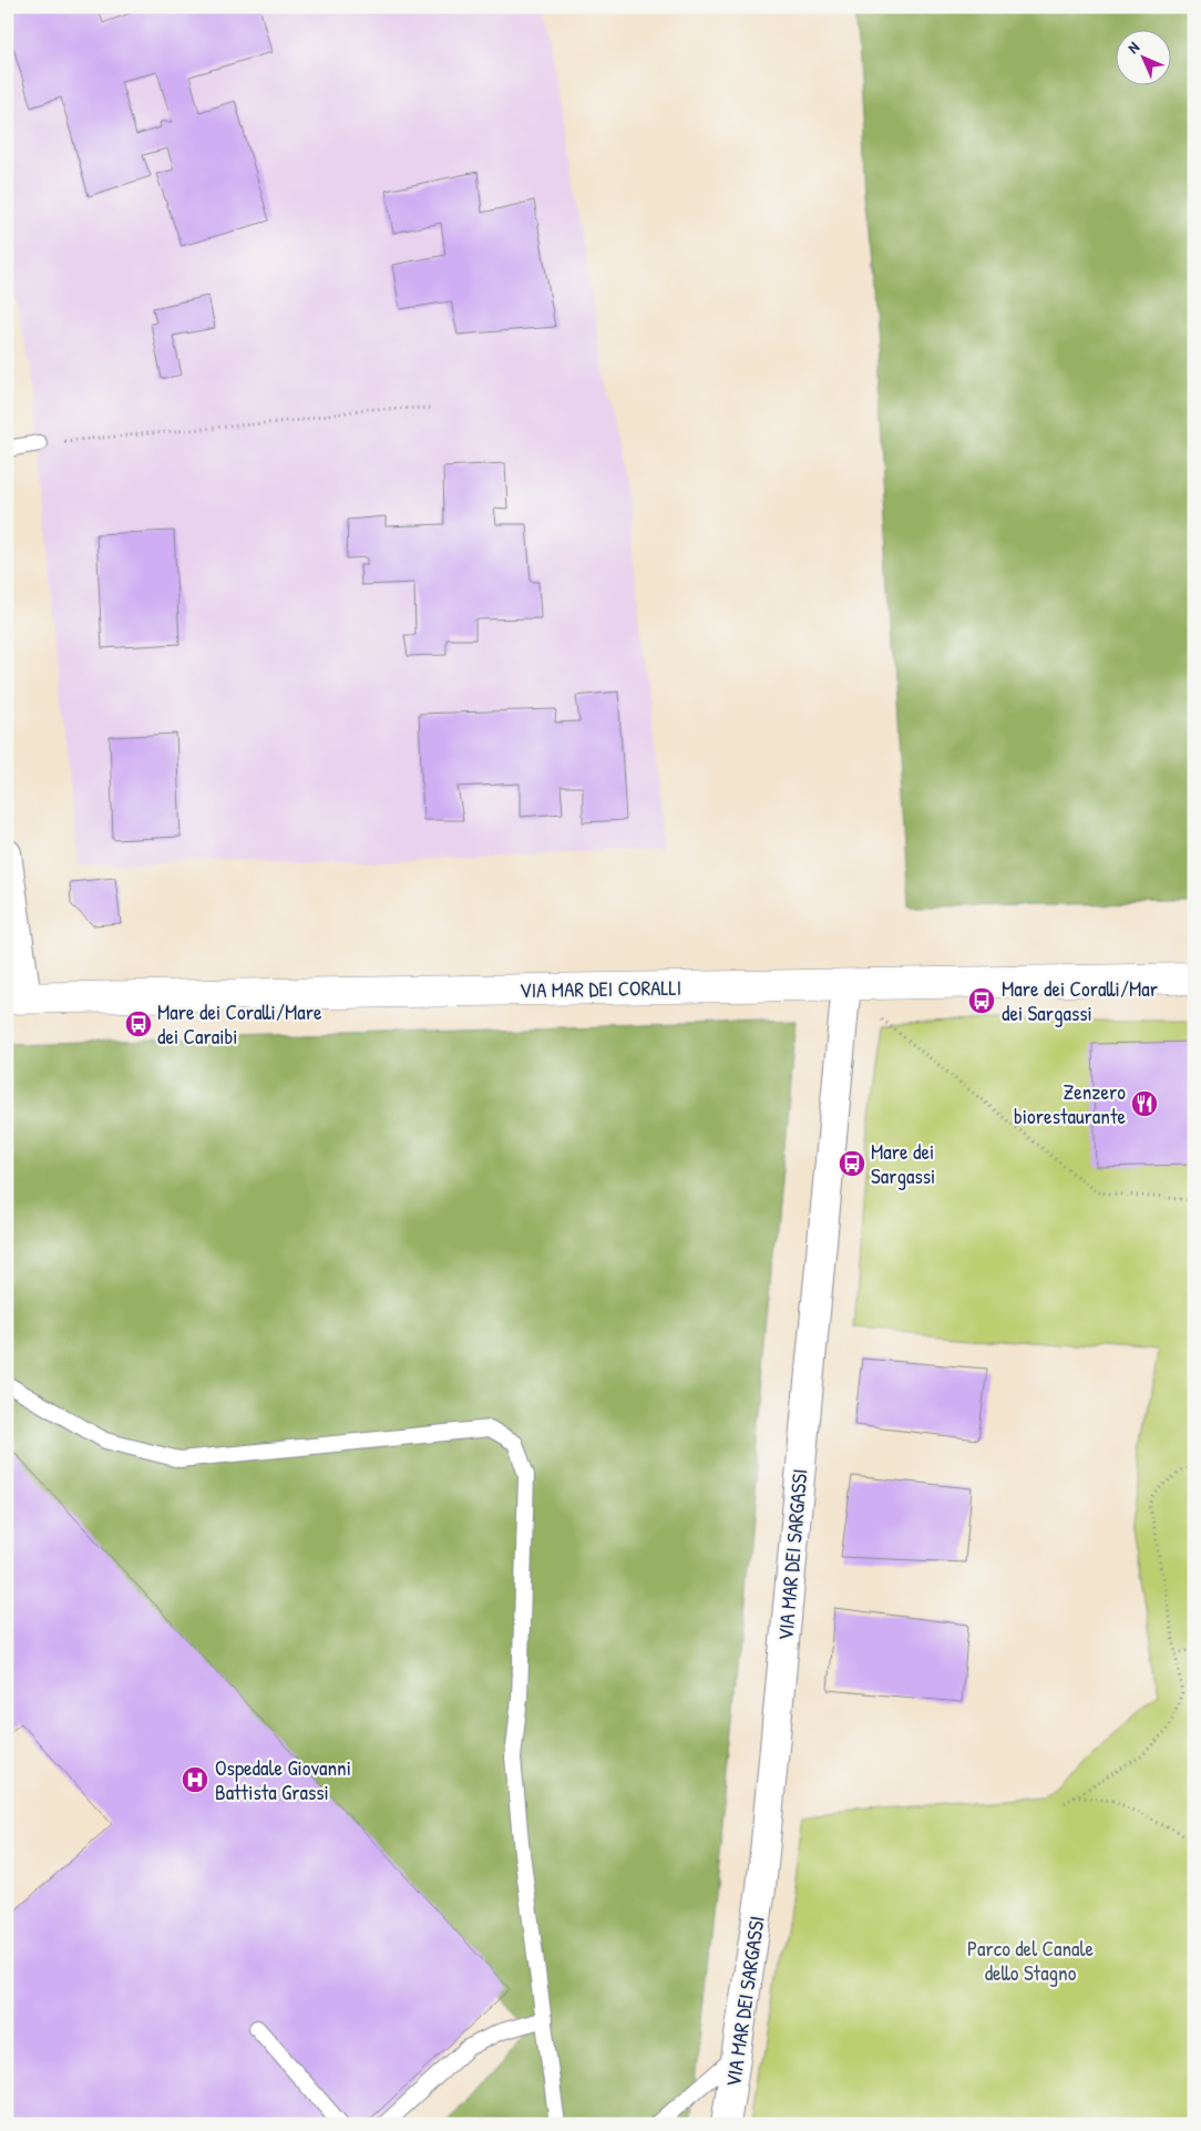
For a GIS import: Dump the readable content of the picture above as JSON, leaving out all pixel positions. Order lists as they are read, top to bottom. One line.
{"streets":{"street":["VIA MAR DEI CORALLI","VIA MAR DEI SARGASSI"]},"crossings":[["VIA MAR DEI CORALLI","VIA MAR DEI SARGASSI"]],"parks":["Parco del Canale dello Stagno"],"places":{"bus stop":["Mare dei Coralli/Mar dei Sargassi","Mare dei Coralli/Mare dei Caraibi","Mare dei Sargassi"],"restaurant":["Zenzero biorestaurante"],"hospital":["Ospedale Giovanni Battista Grassi"]},"north":"top left"}
